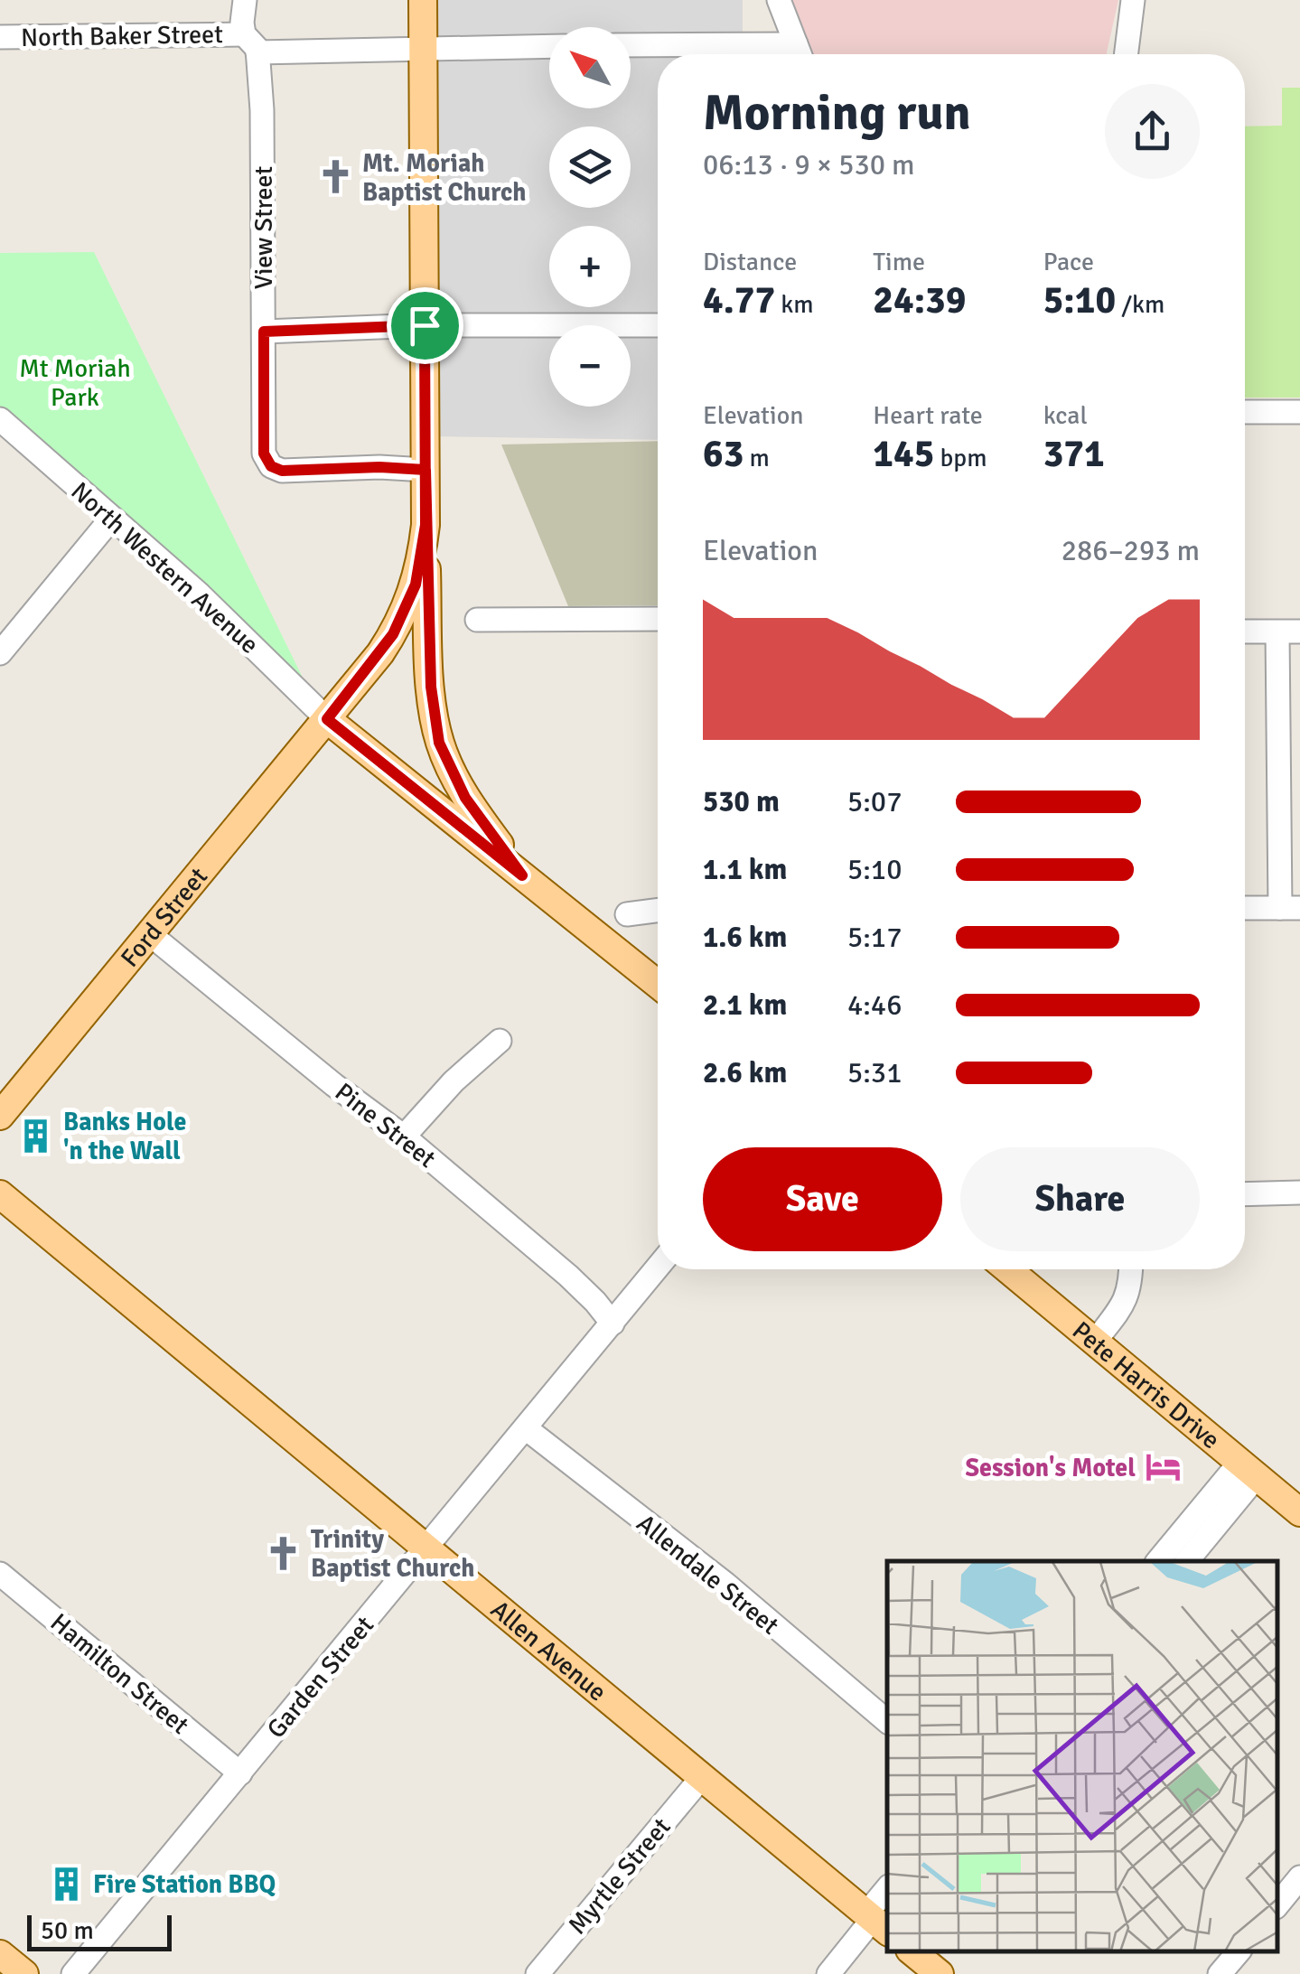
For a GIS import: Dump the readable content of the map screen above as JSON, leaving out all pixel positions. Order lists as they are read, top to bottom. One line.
{"streets":{"main road":["Ford Street","Pete Harris Drive","Allen Avenue"],"street":["North Baker Street","View Street","North Western Avenue","Pine Street","Allendale Street","Hamilton Street","Garden Street","Myrtle Street"]},"crossings":[["North Baker Street","View Street"],["North Western Avenue","Ford Street"],["Ford Street","Pine Street"],["Pine Street","Garden Street"],["Allendale Street","Garden Street"],["Allen Avenue","Garden Street"],["Allen Avenue","Myrtle Street"],["Hamilton Street","Garden Street"]],"parks":["Mt Moriah Park"],"places":{"church":["Mt. Moriah Baptist Church","Trinity Baptist Church"],"building":["Banks Hole 'n the Wall","Fire Station BBQ"],"hotel":["Session's Motel"]},"scale_bar":"50 m","north":"top left","page":{"map_buttons":["+","−"],"heading":["Morning run","06:13 · 9 × 530 m"],"stats":[["Distance","4.77 km"],["Time","24:39"],["Pace","5:10 /km"],["Elevation","63 m"],["Heart rate","145 bpm"],["kcal","371"]],"chart":["Elevation","286–293 m"],"list":[{"name":"530 m","note":"5:07"},{"name":"1.1 km","note":"5:10"},{"name":"1.6 km","note":"5:17"},{"name":"2.1 km","note":"4:46"},{"name":"2.6 km","note":"5:31"}],"buttons":["Save","Share"],"scale":"50 m"}}
